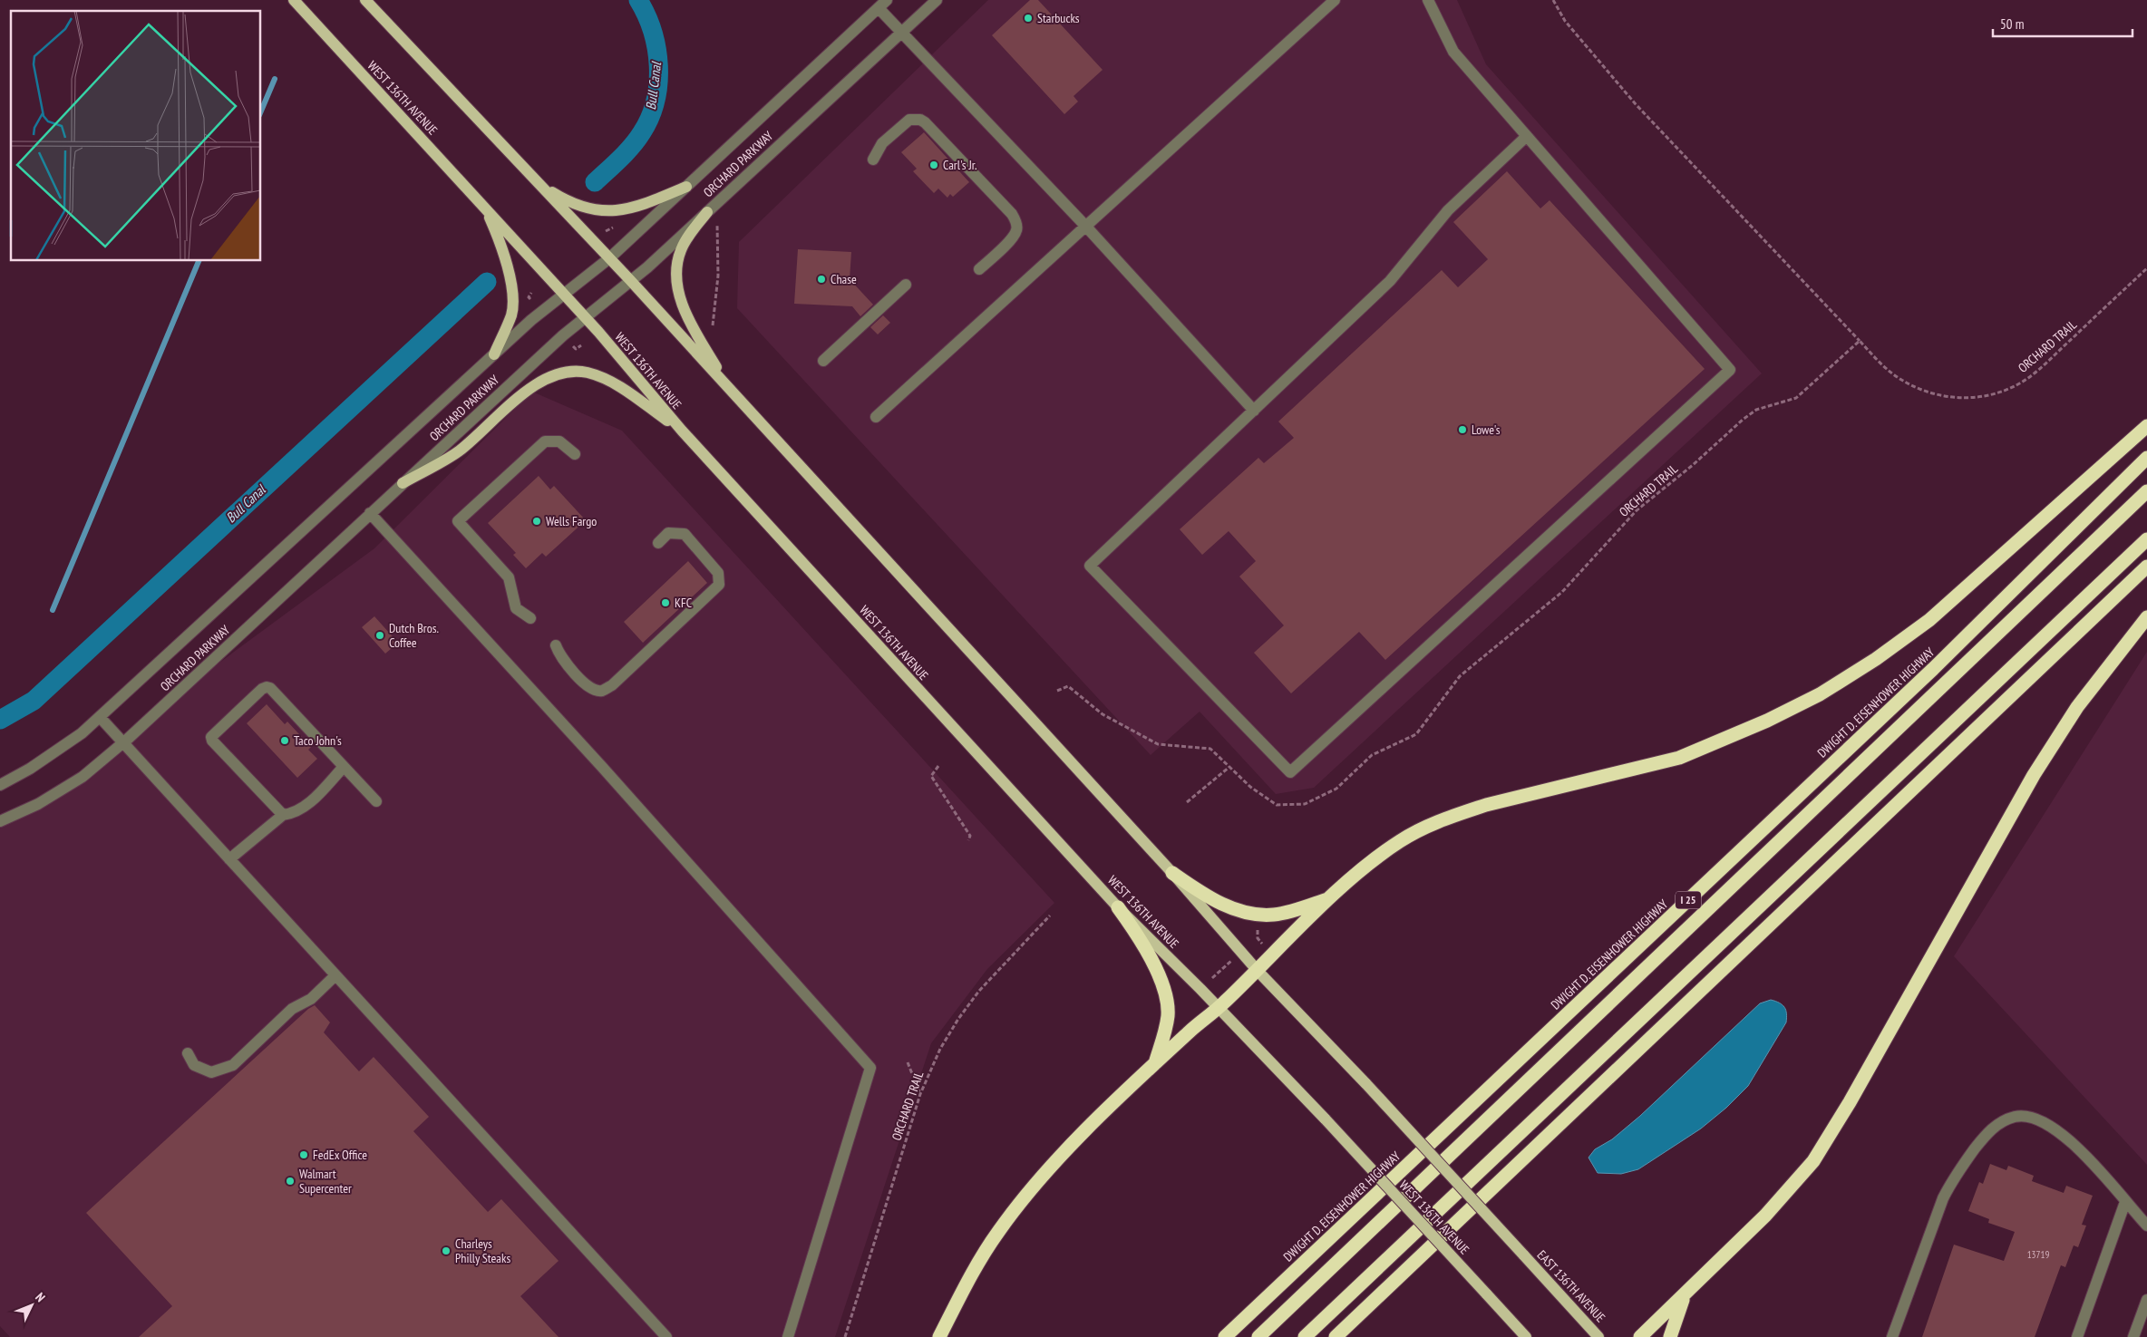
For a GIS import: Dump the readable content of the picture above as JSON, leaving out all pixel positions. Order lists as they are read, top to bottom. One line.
{"streets":{"highway":["DWIGHT D. EISENHOWER HIGHWAY","I 25"],"main road":["WEST 136TH AVENUE","EAST 136TH AVENUE"],"street":["ORCHARD PARKWAY"],"path":["ORCHARD TRAIL"]},"crossings":[["WEST 136TH AVENUE","ORCHARD PARKWAY"]],"water":["Bull Canal"],"places":["Starbucks","Carl's Jr.","Chase","Lowe's","Wells Fargo","KFC","Dutch Bros. Coffee","Taco John's","FedEx Office","Walmart Supercenter","Charleys Philly Steaks"],"house_numbers":["13719"],"scale_bar":"50 m","north":"top right"}
